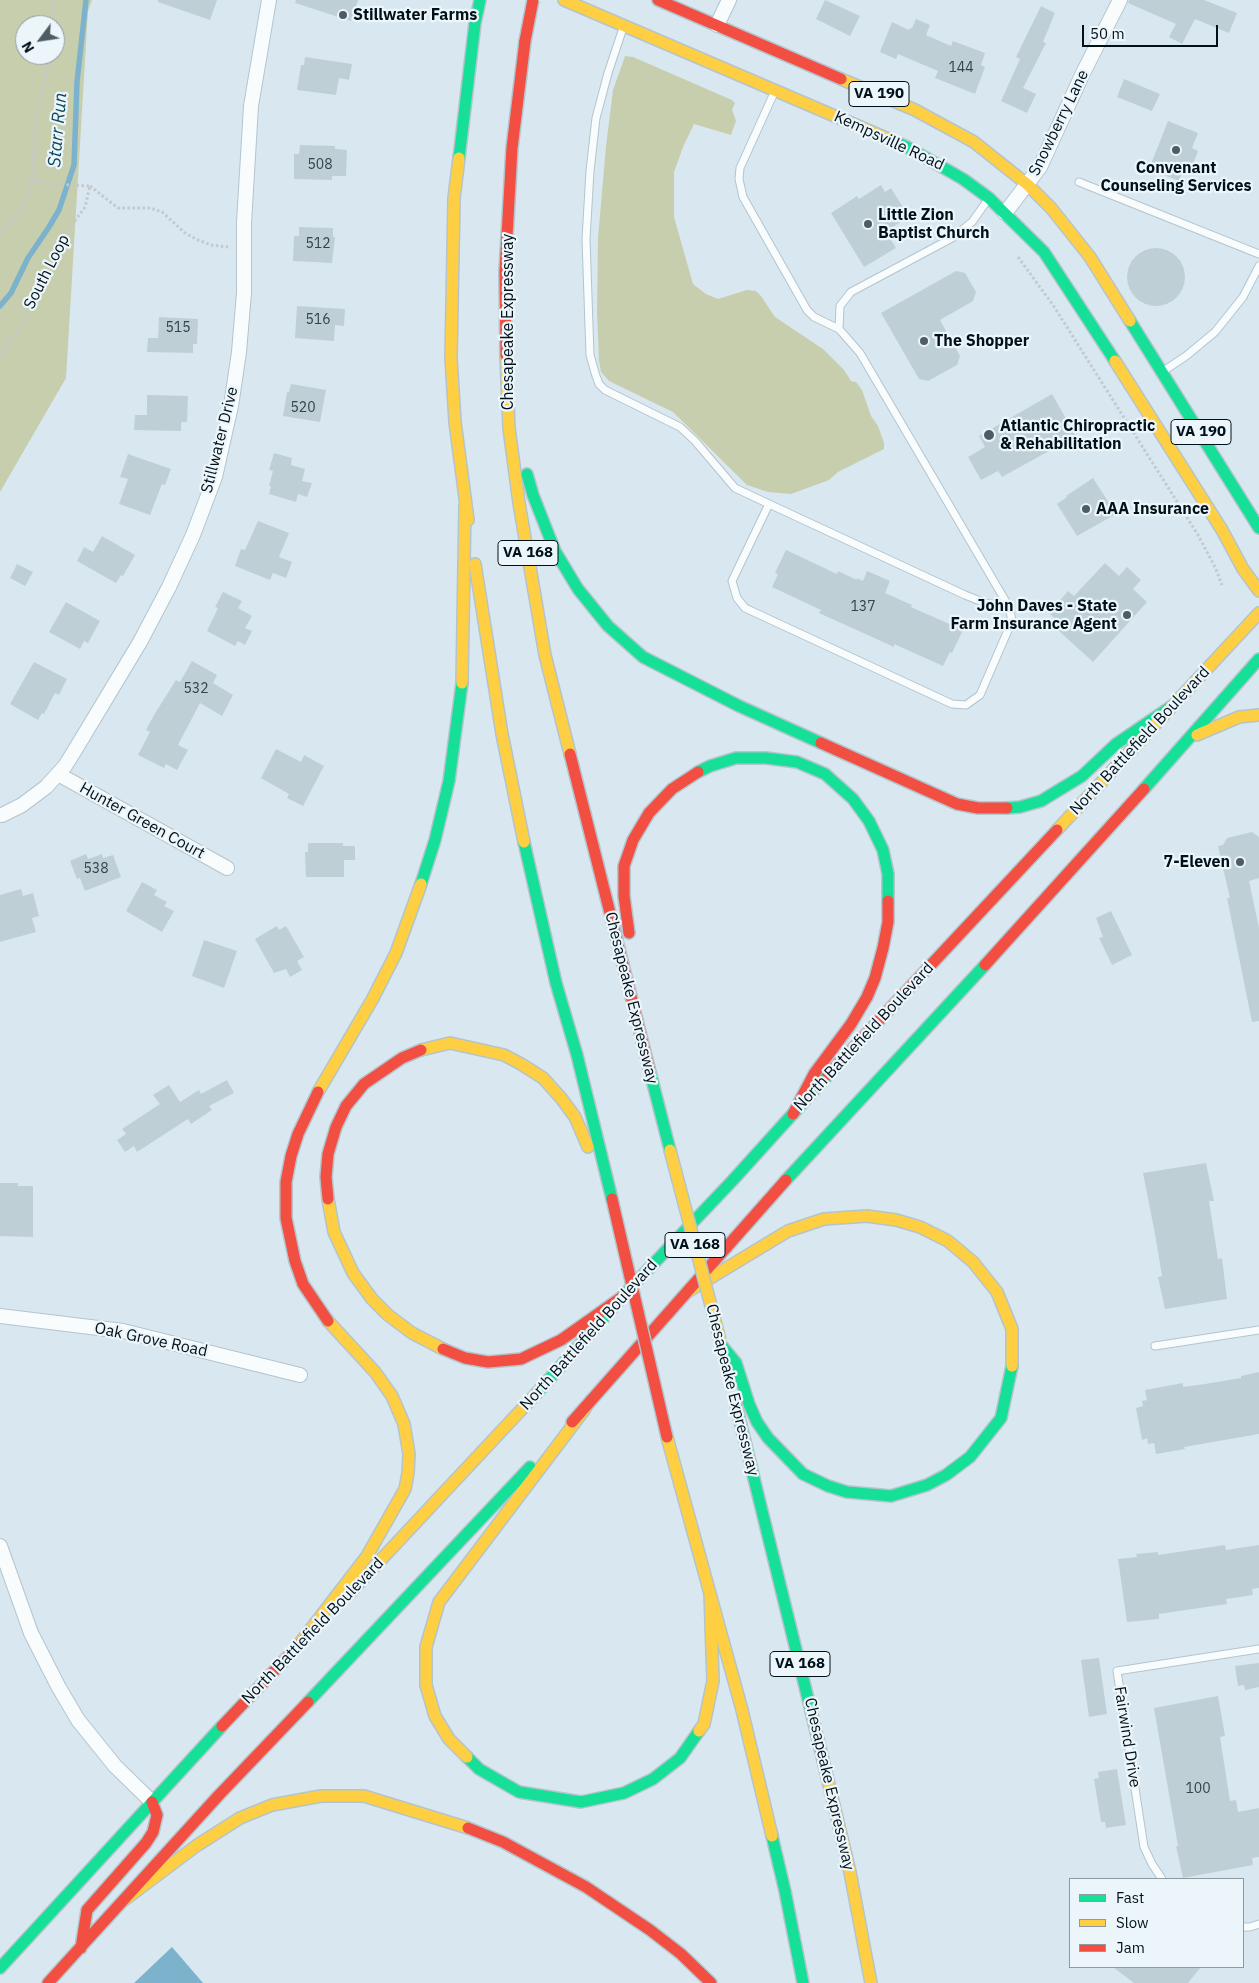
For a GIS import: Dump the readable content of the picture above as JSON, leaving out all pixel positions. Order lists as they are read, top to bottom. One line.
{"streets":{"main road":["VA 190","Kempsville Road","Chesapeake Expressway","VA 168","North Battlefield Boulevard"],"street":["Snowberry Lane","Stillwater Drive","Hunter Green Court","Oak Grove Road"],"lane":["Fairwind Drive"],"path":["South Loop"]},"crossings":[["VA 190","Snowberry Lane"],["Snowberry Lane","Kempsville Road"],["Stillwater Drive","Hunter Green Court"]],"water":["Starr Run"],"places":["Stillwater Farms","Convenant Counseling Services","Little Zion Baptist Church","The Shopper","Atlantic Chiropractic & Rehabilitation","AAA Insurance","John Daves - State Farm Insurance Agent","7-Eleven"],"house_numbers":["144","508","512","516","515","520","137","532","538","100"],"legend":["Fast","Slow","Jam"],"scale_bar":"50 m","north":"bottom left"}
